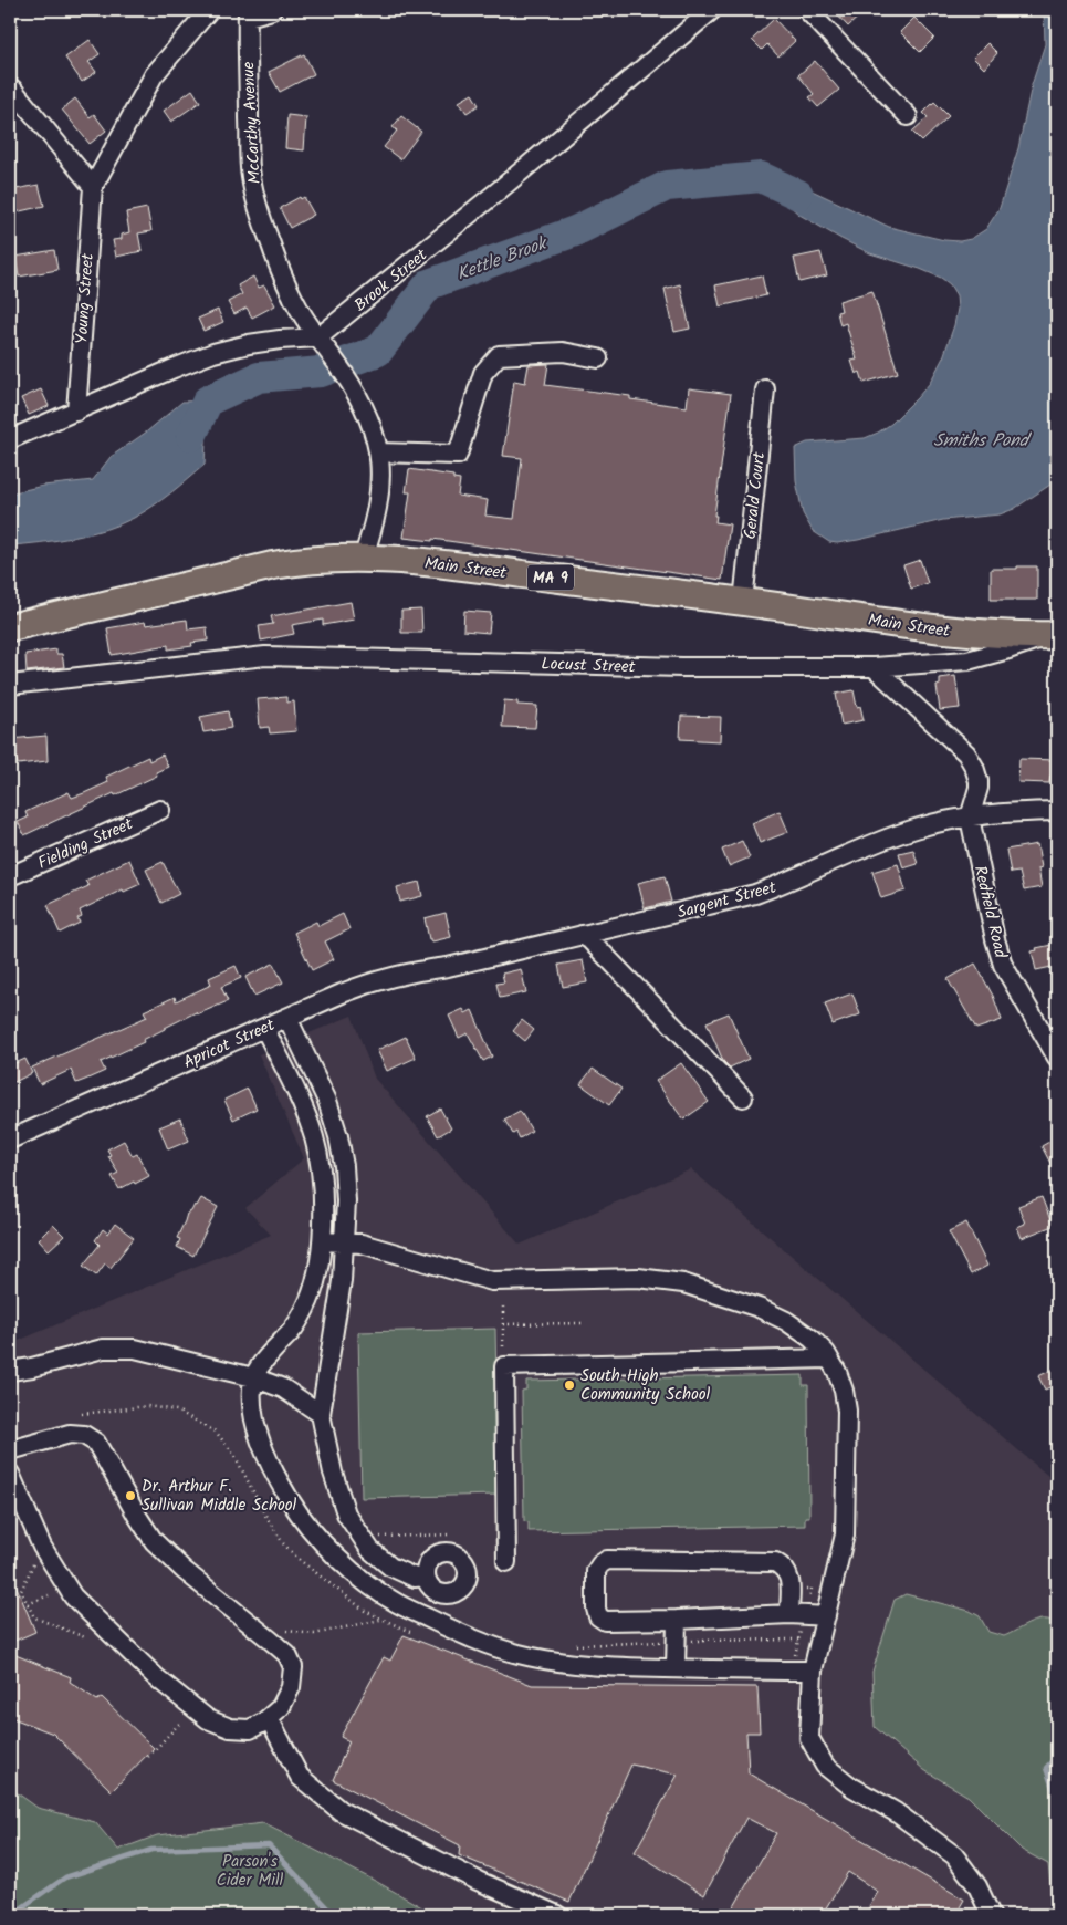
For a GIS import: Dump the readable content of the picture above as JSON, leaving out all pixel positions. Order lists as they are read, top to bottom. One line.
{"streets":{"highway":["Main Street","MA 9"],"street":["McCarthy Avenue","Brook Street","Young Street","Gerald Court","Locust Street","Fielding Street","Sargent Street","Redfield Road","Apricot Street"]},"crossings":[["McCarthy Avenue","Brook Street"],["Gerald Court","Main Street"],["Main Street","Locust Street"],["Sargent Street","Redfield Road"],["Sargent Street","Apricot Street"]],"water":["Kettle Brook","Smiths Pond"],"parks":["Parson's Cider Mill"],"places":["South High Community School","Dr. Arthur F. Sullivan Middle School"]}
